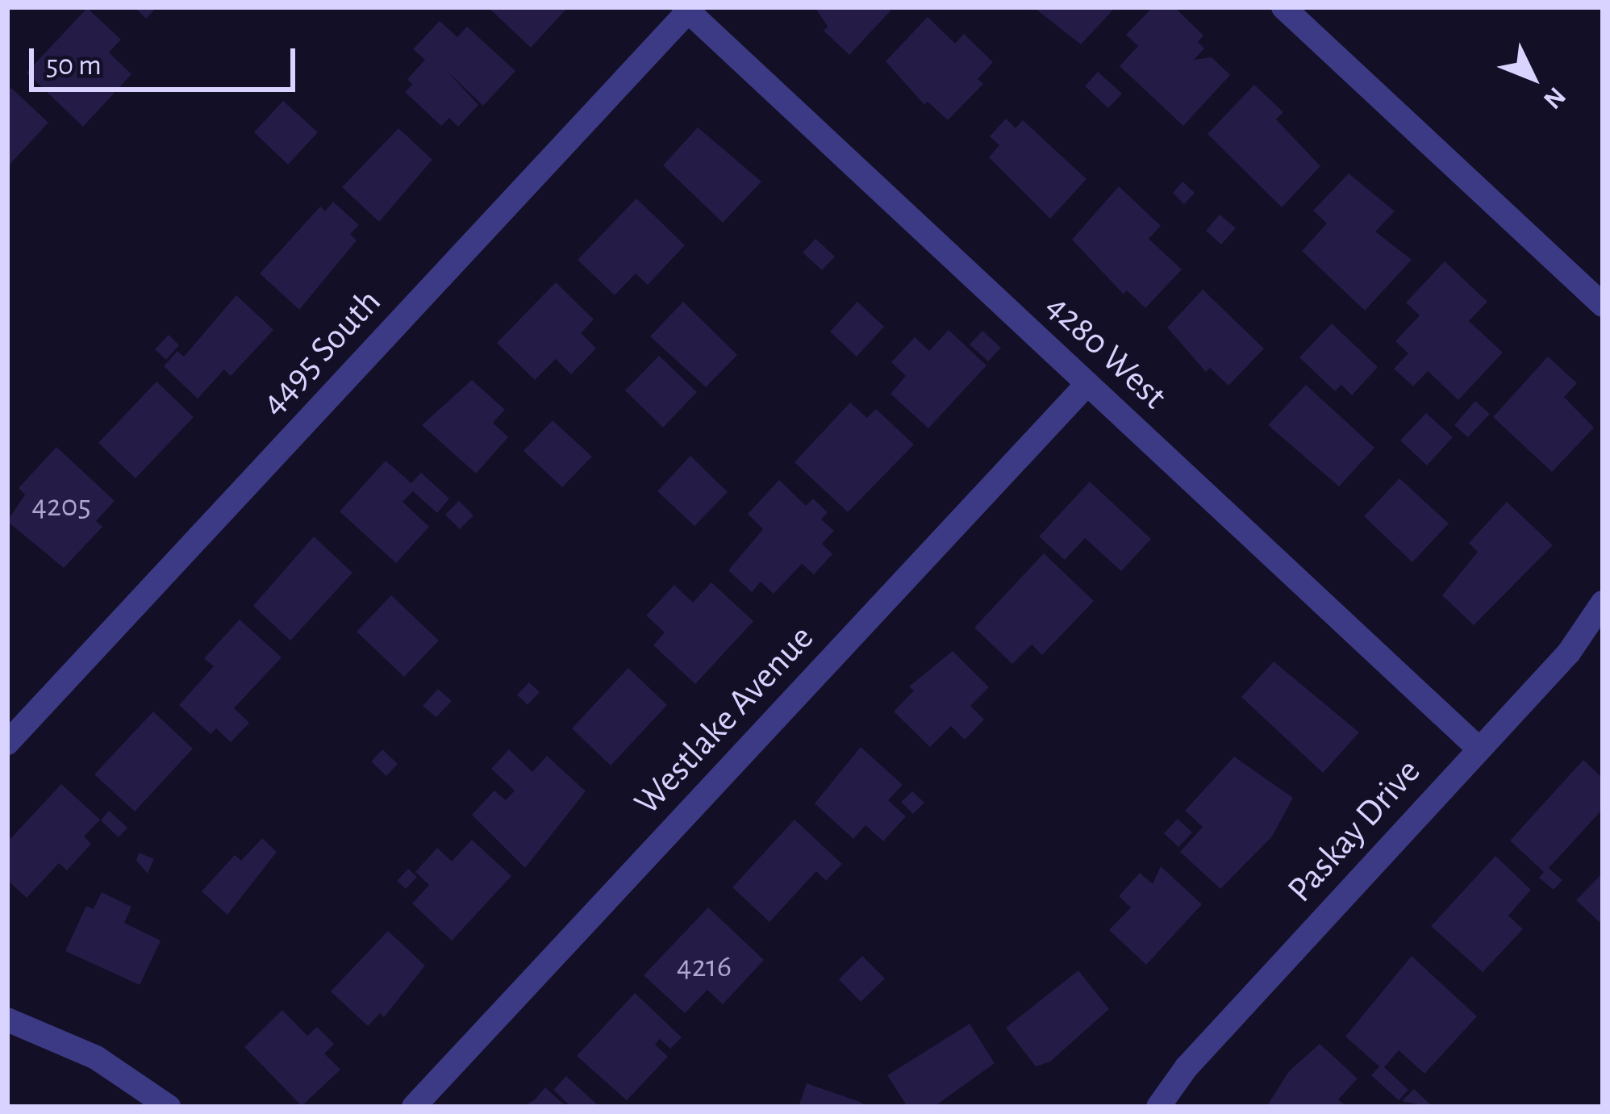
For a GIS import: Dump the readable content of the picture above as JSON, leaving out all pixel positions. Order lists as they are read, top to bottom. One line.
{"streets":{"street":["4280 West","4495 South","Westlake Avenue","Paskay Drive"]},"crossings":[["4280 West","4495 South"],["4280 West","Westlake Avenue"],["4280 West","Paskay Drive"]],"house_numbers":["4205","4216"],"scale_bar":"50 m","north":"bottom right"}
